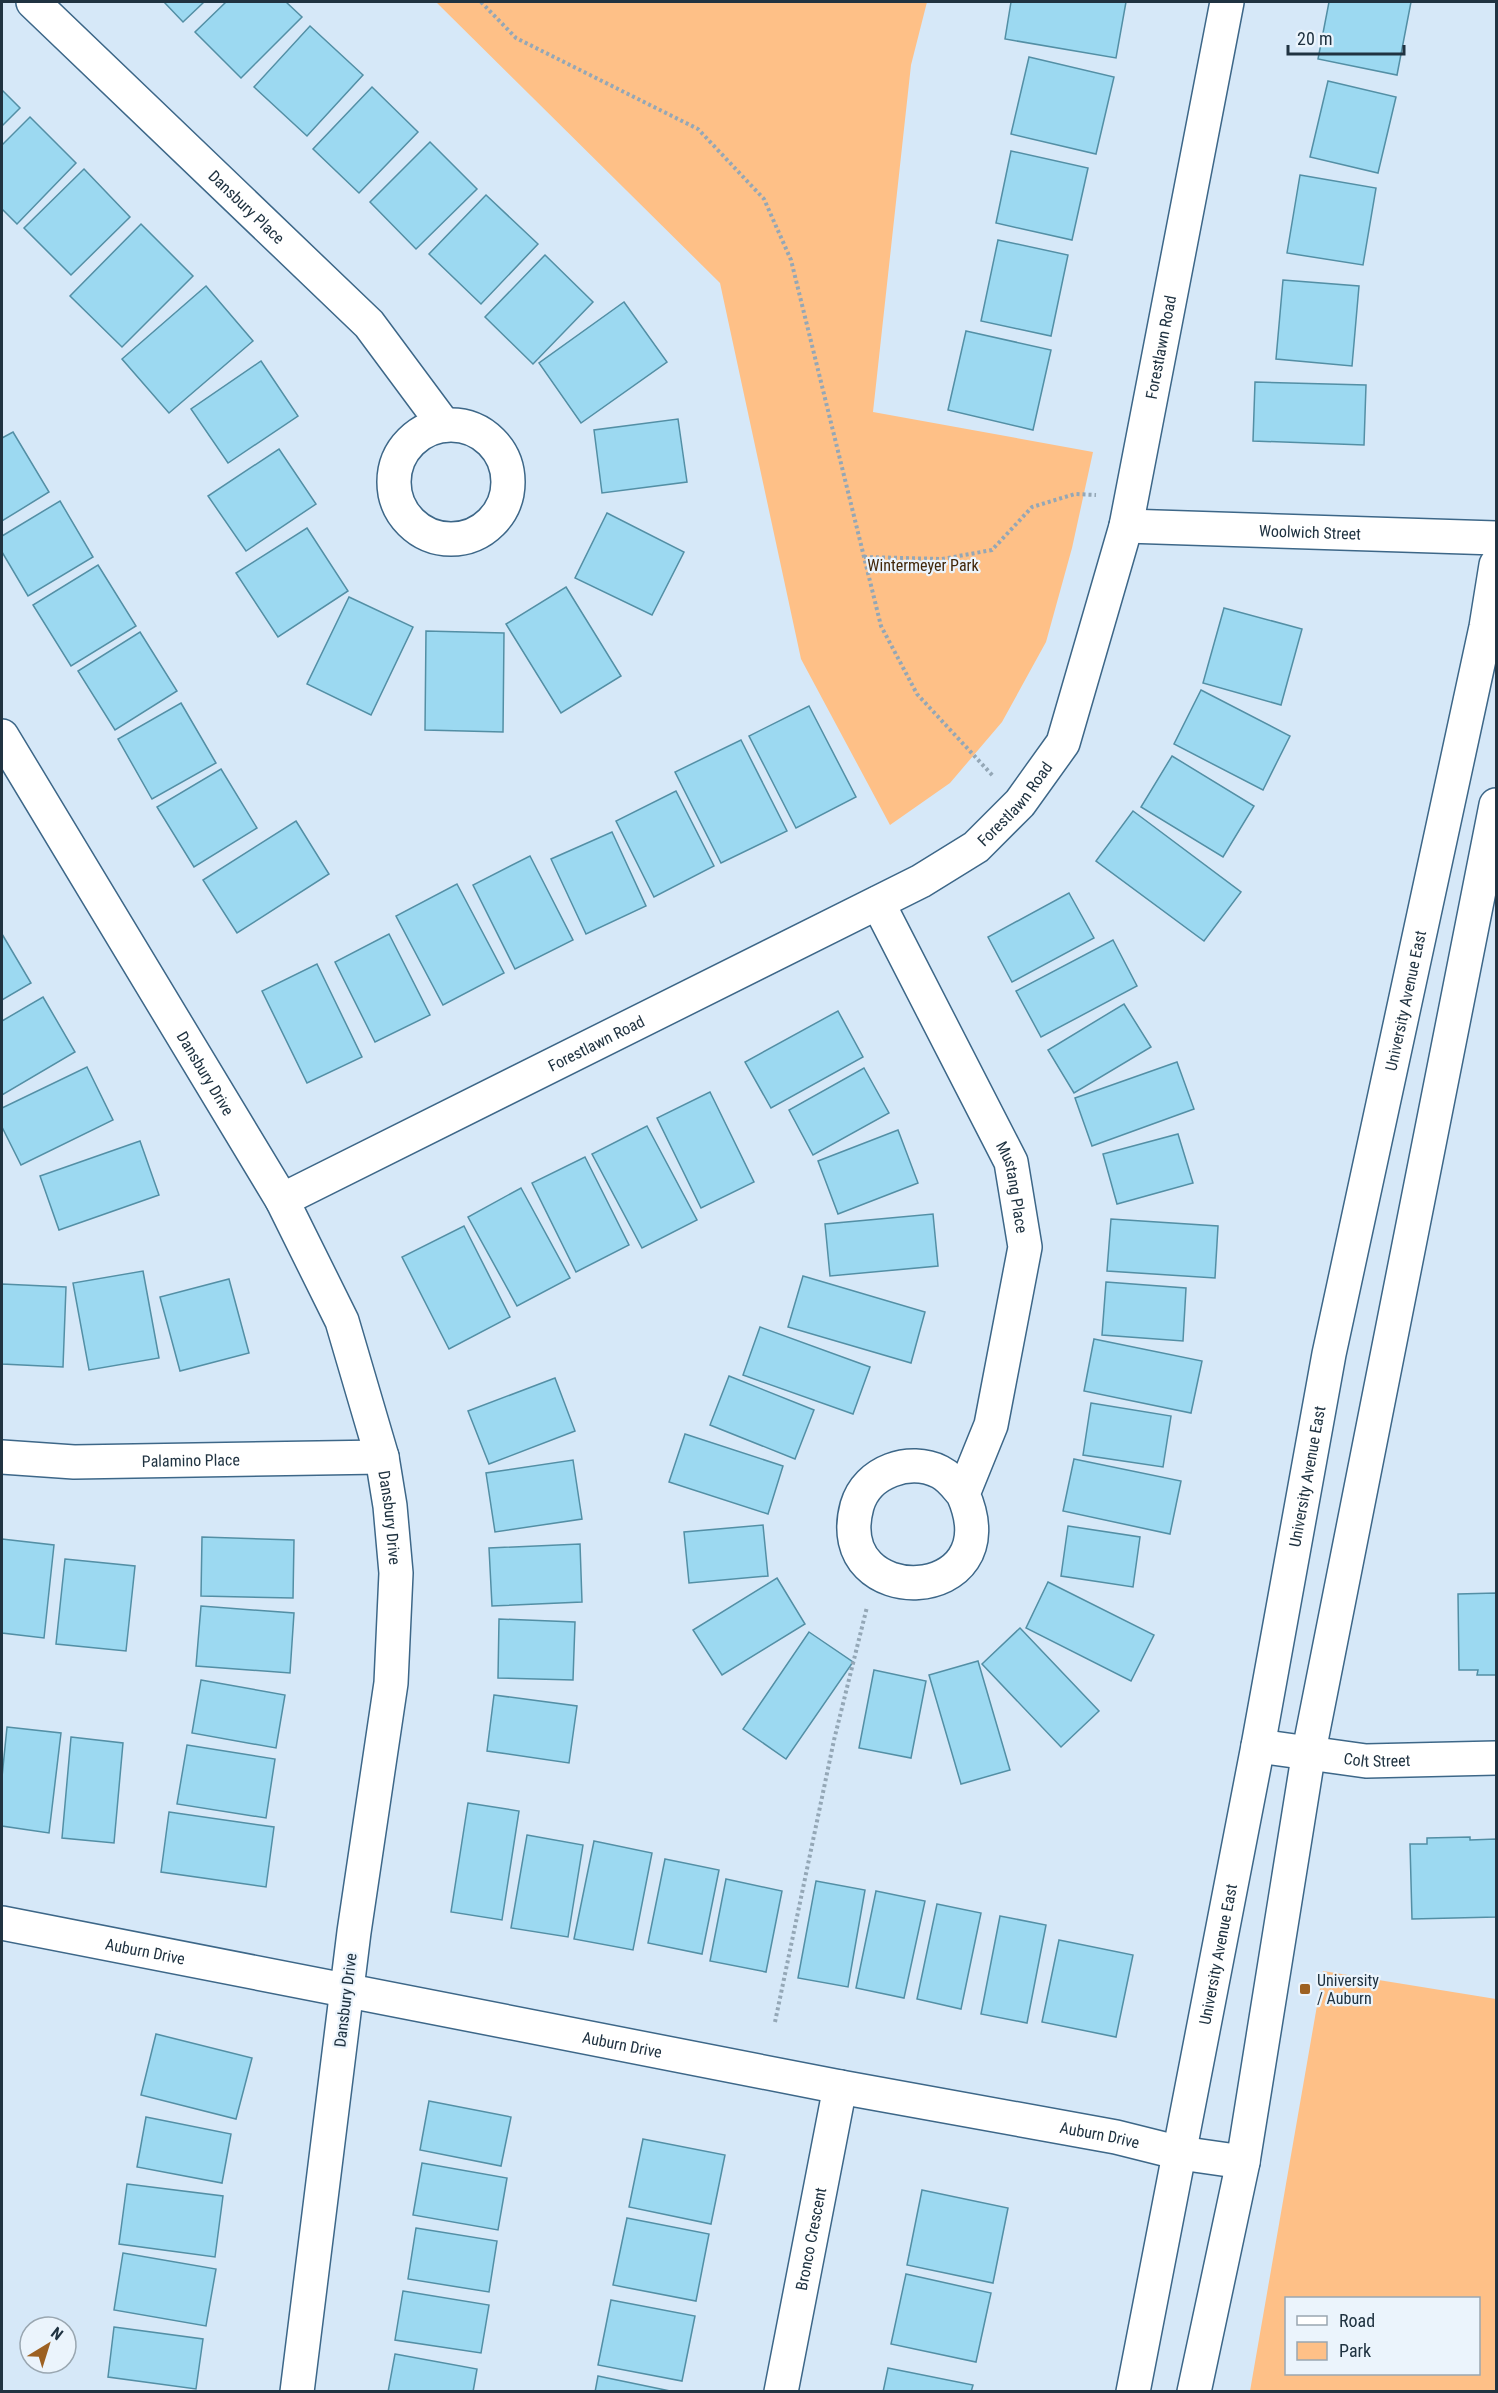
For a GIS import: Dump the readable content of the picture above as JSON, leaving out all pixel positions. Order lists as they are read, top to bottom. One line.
{"streets":{"street":["Dansbury Place","Forestlawn Road","Woolwich Street","University Avenue East","Dansbury Drive","Mustang Place","Palamino Place","Colt Street","Auburn Drive","Bronco Crescent"]},"crossings":[["Forestlawn Road","Woolwich Street"],["Forestlawn Road","Dansbury Drive"],["Forestlawn Road","Mustang Place"],["University Avenue East","Colt Street"],["University Avenue East","Auburn Drive"],["Dansbury Drive","Palamino Place"],["Dansbury Drive","Auburn Drive"],["Auburn Drive","Bronco Crescent"]],"parks":["Wintermeyer Park"],"places":{"transit":["University / Auburn"]},"legend":["Road","Park"],"scale_bar":"20 m","north":"top right"}
